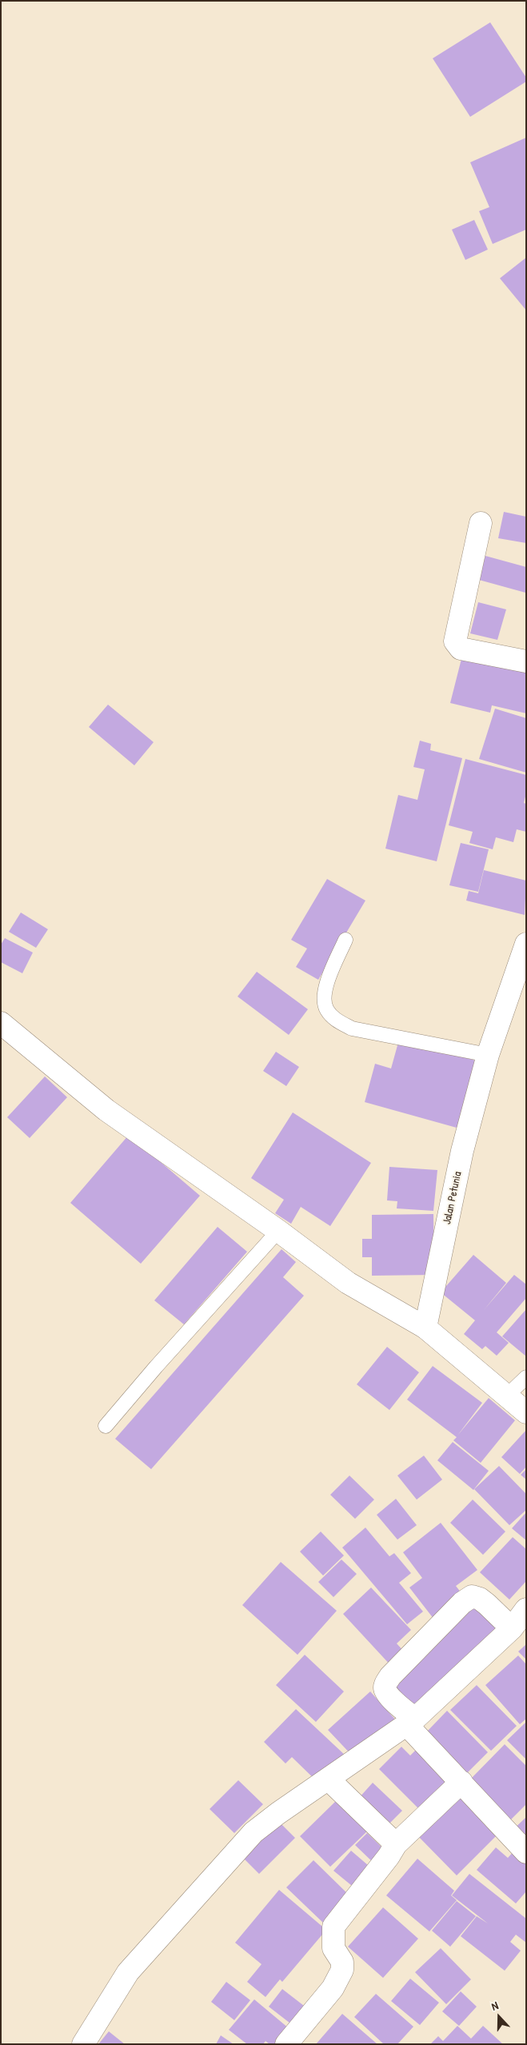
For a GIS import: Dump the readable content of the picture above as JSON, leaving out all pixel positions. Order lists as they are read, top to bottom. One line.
{"streets":{"street":["Jalan Petunia"]},"north":"top"}
